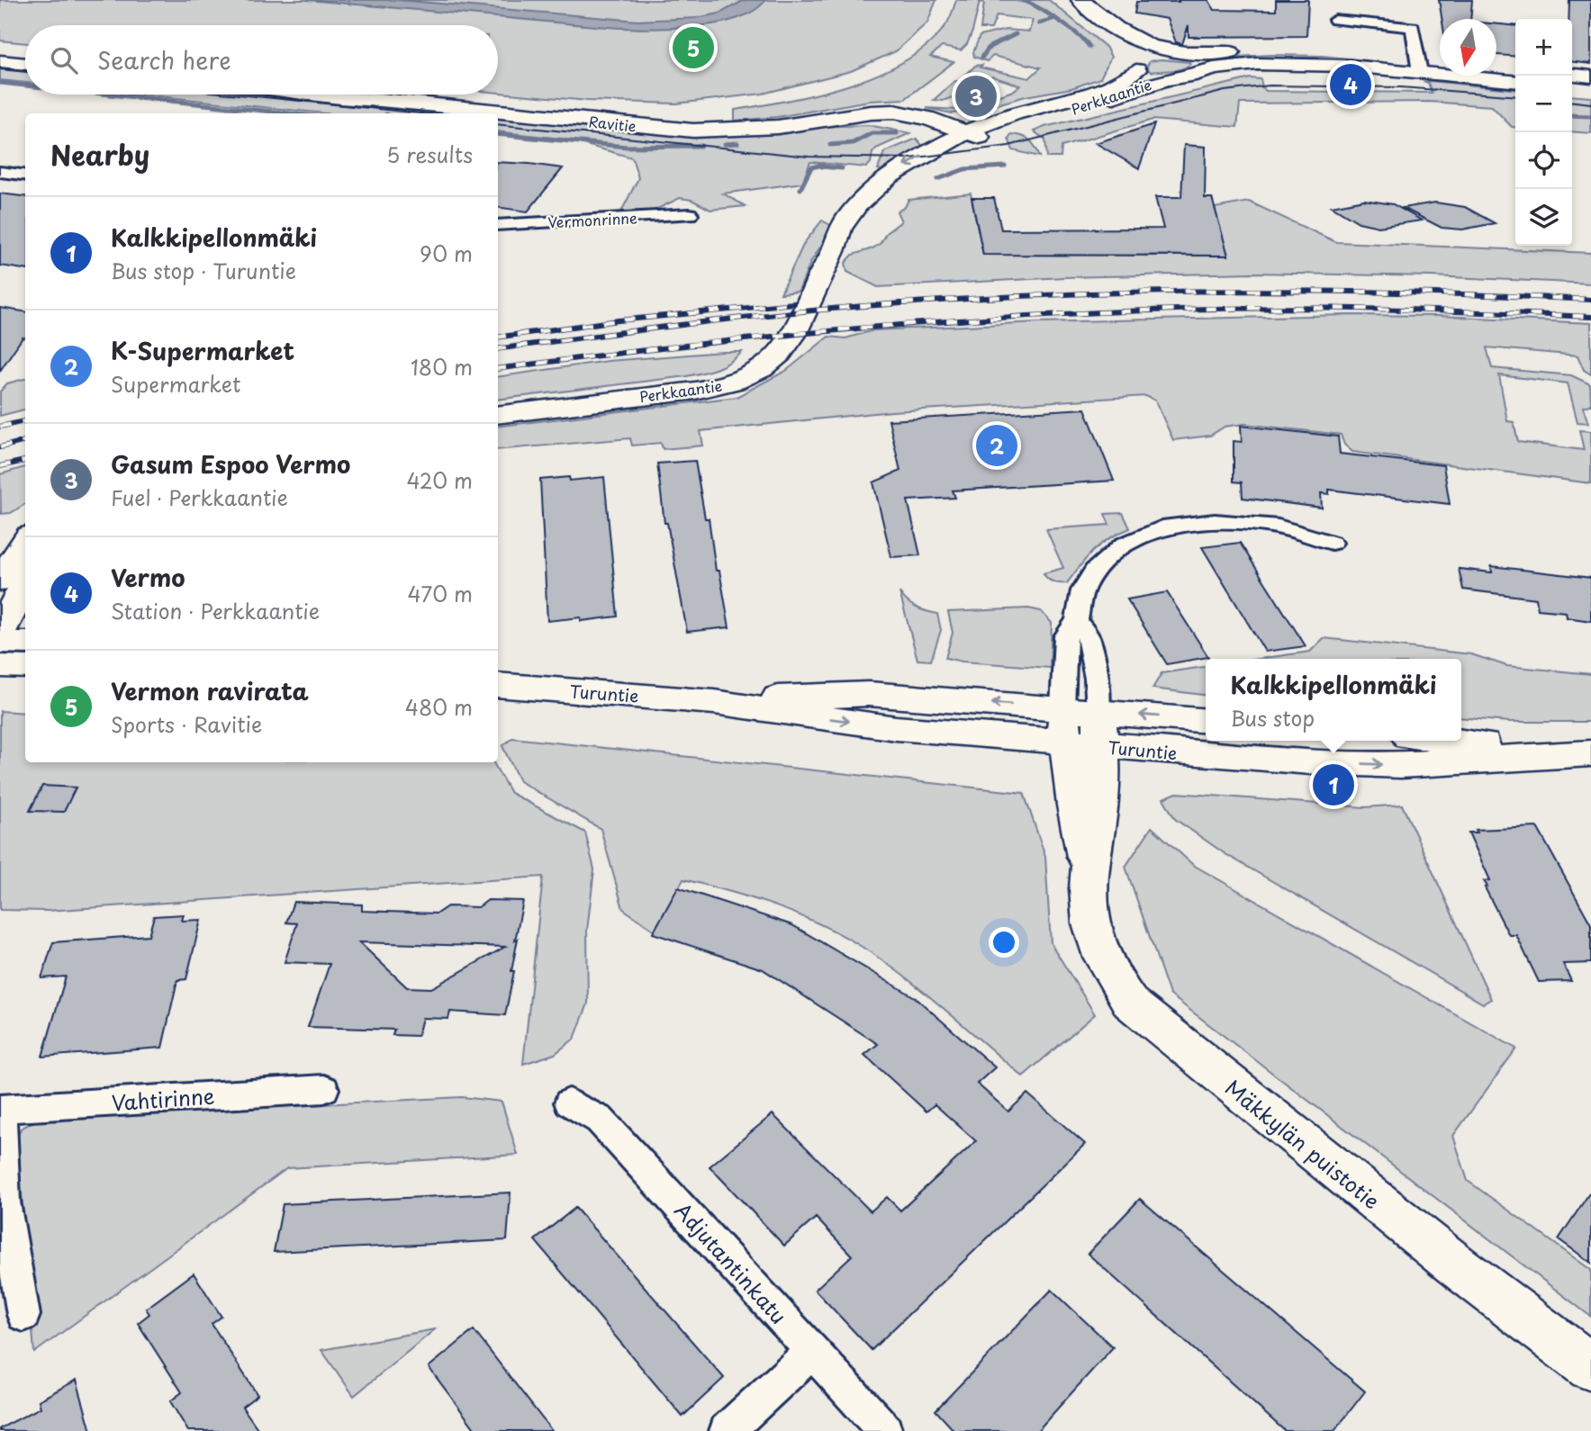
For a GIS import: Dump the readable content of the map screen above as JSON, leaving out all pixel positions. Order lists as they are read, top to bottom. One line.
{"streets":{"main road":["Perkkaantie","Ravitie","Turuntie","Mäkkylän puistotie"],"street":["Vermonrinne","Vahtirinne","Adjutantinkatu"]},"crossings":[["Perkkaantie","Ravitie"],["Turuntie","Mäkkylän puistotie"]],"north":"bottom","page":{"map_buttons":["+","−"],"pins":["5","4","3","2","1"],"search":"Search here","heading":["Nearby","5 results"],"list":[{"mark":"1","name":"Kalkkipellonmäki","note":"Bus stop · Turuntie","value":"90 m"},{"mark":"2","name":"K-Supermarket","note":"Supermarket","value":"180 m"},{"mark":"3","name":"Gasum Espoo Vermo","note":"Fuel · Perkkaantie","value":"420 m"},{"mark":"4","name":"Vermo","note":"Station · Perkkaantie","value":"470 m"},{"mark":"5","name":"Vermon ravirata","note":"Sports · Ravitie","value":"480 m"}],"popup":["Kalkkipellonmäki","Bus stop"]}}
